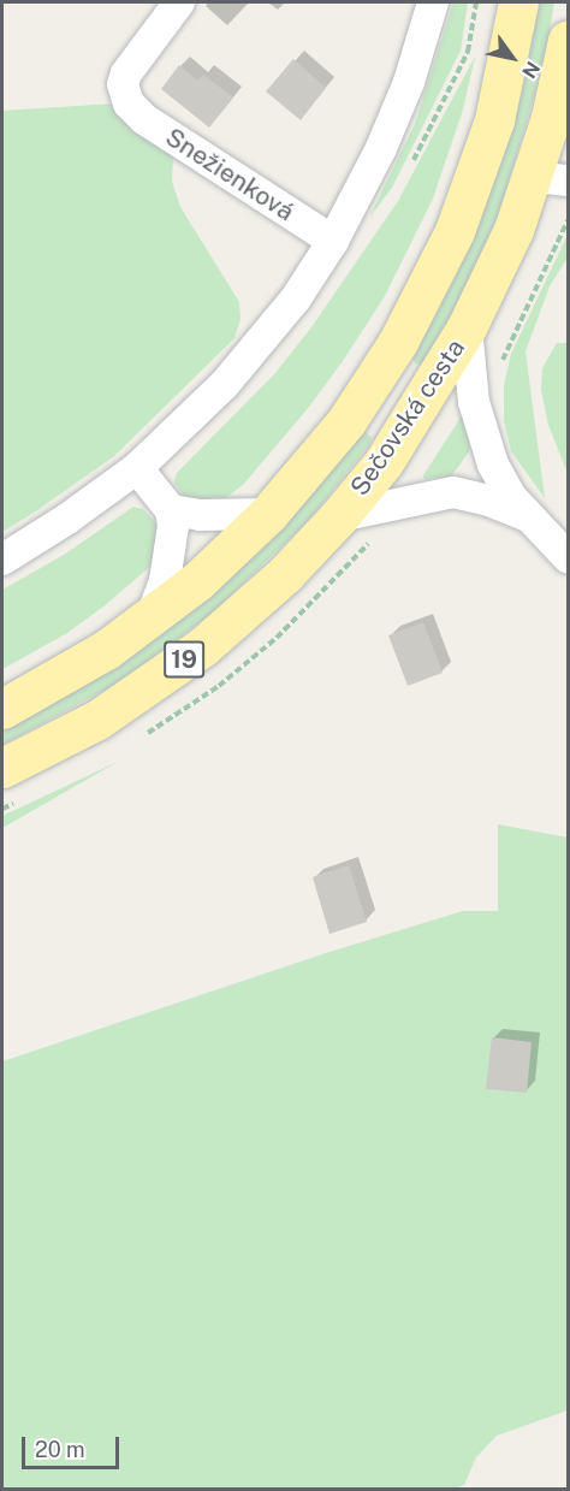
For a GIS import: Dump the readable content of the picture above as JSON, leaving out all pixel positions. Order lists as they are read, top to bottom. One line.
{"streets":{"main road":["Sečovská cesta","19"],"street":["Snežienková"]},"scale_bar":"20 m","north":"bottom right"}
